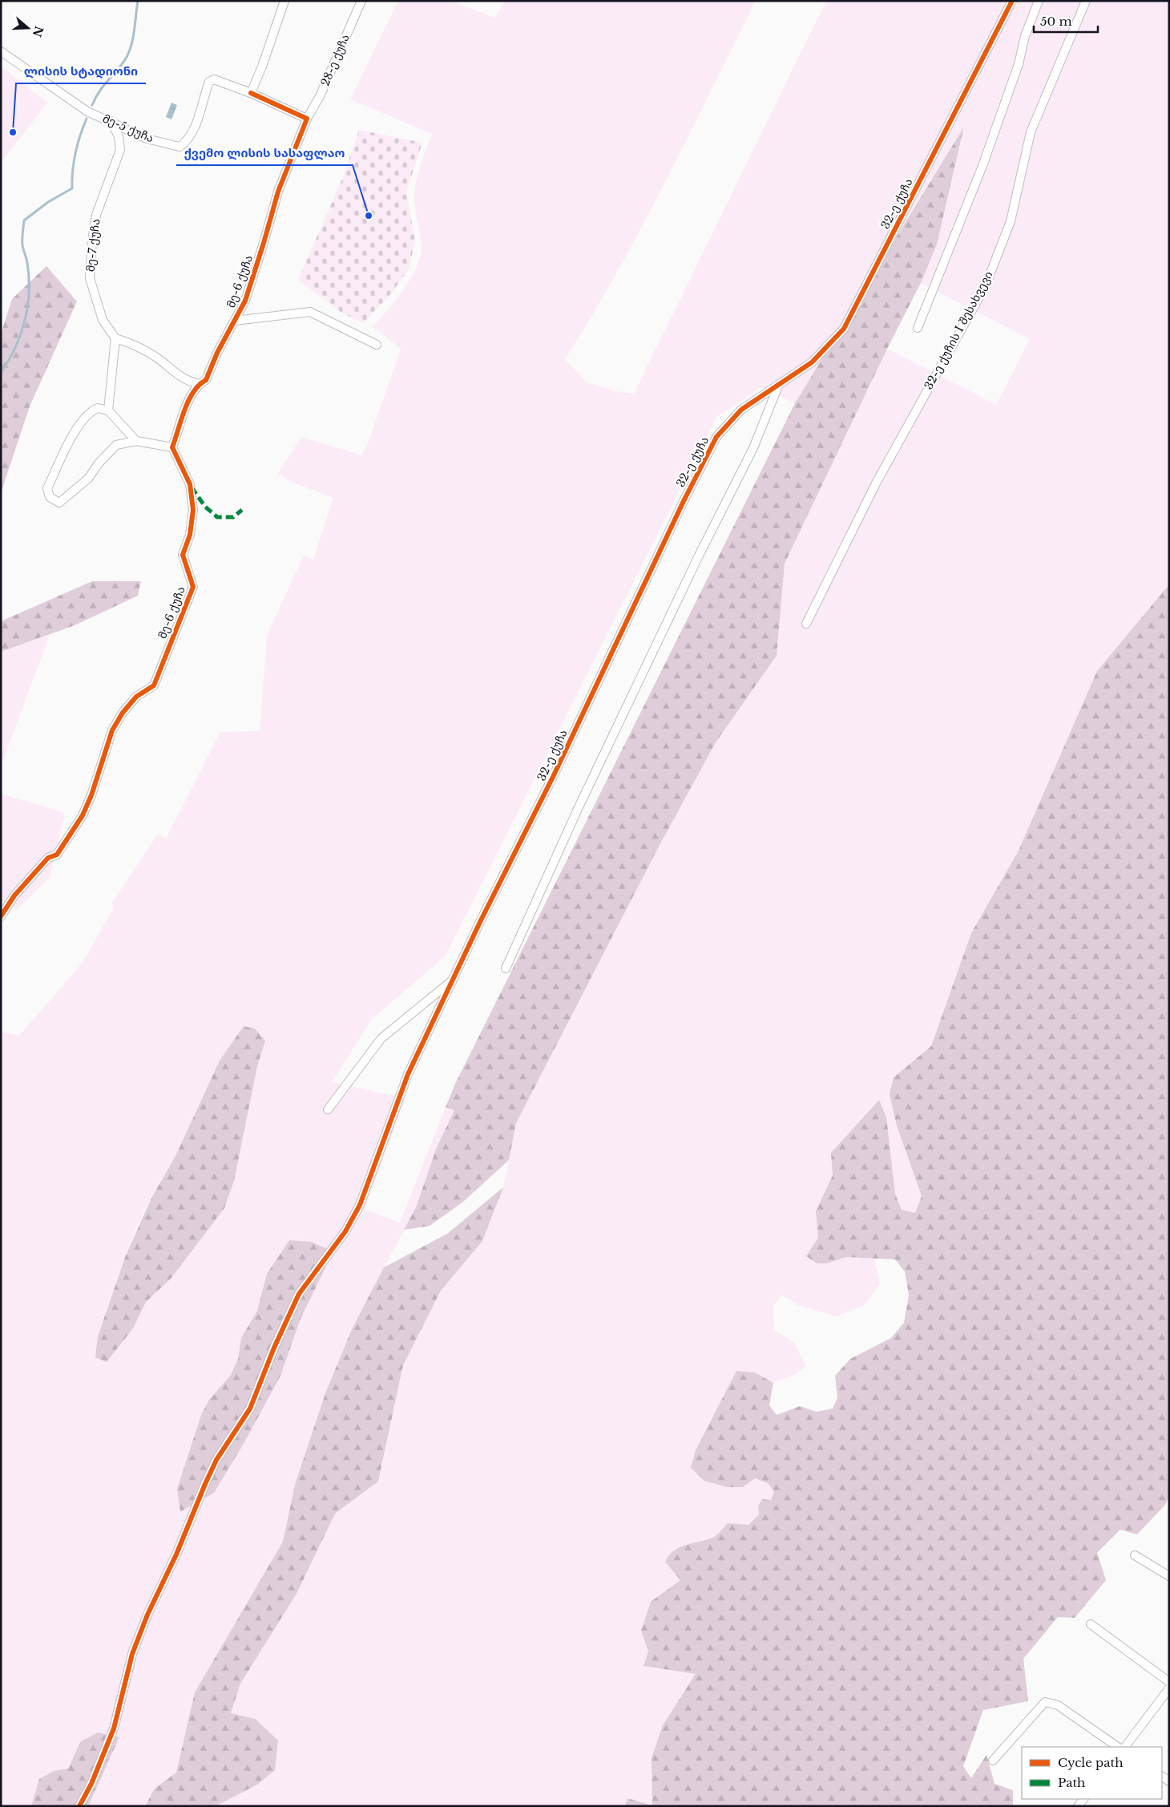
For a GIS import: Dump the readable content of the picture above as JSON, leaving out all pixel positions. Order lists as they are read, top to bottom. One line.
{"streets":{"street":["28-ე ქუჩა","მე-5 ქუჩა","32-ე ქუჩა","მე-7 ქუჩა","მე-6 ქუჩა","32-ე ქუჩის I შესახვევი"]},"crossings":[["28-ე ქუჩა","მე-6 ქუჩა"],["მე-5 ქუჩა","მე-7 ქუჩა"]],"places":["ლისის სტადიონი","ქვემო ლისის სასაფლაო"],"legend":["Cycle path","Path"],"scale_bar":"50 m","north":"right"}
